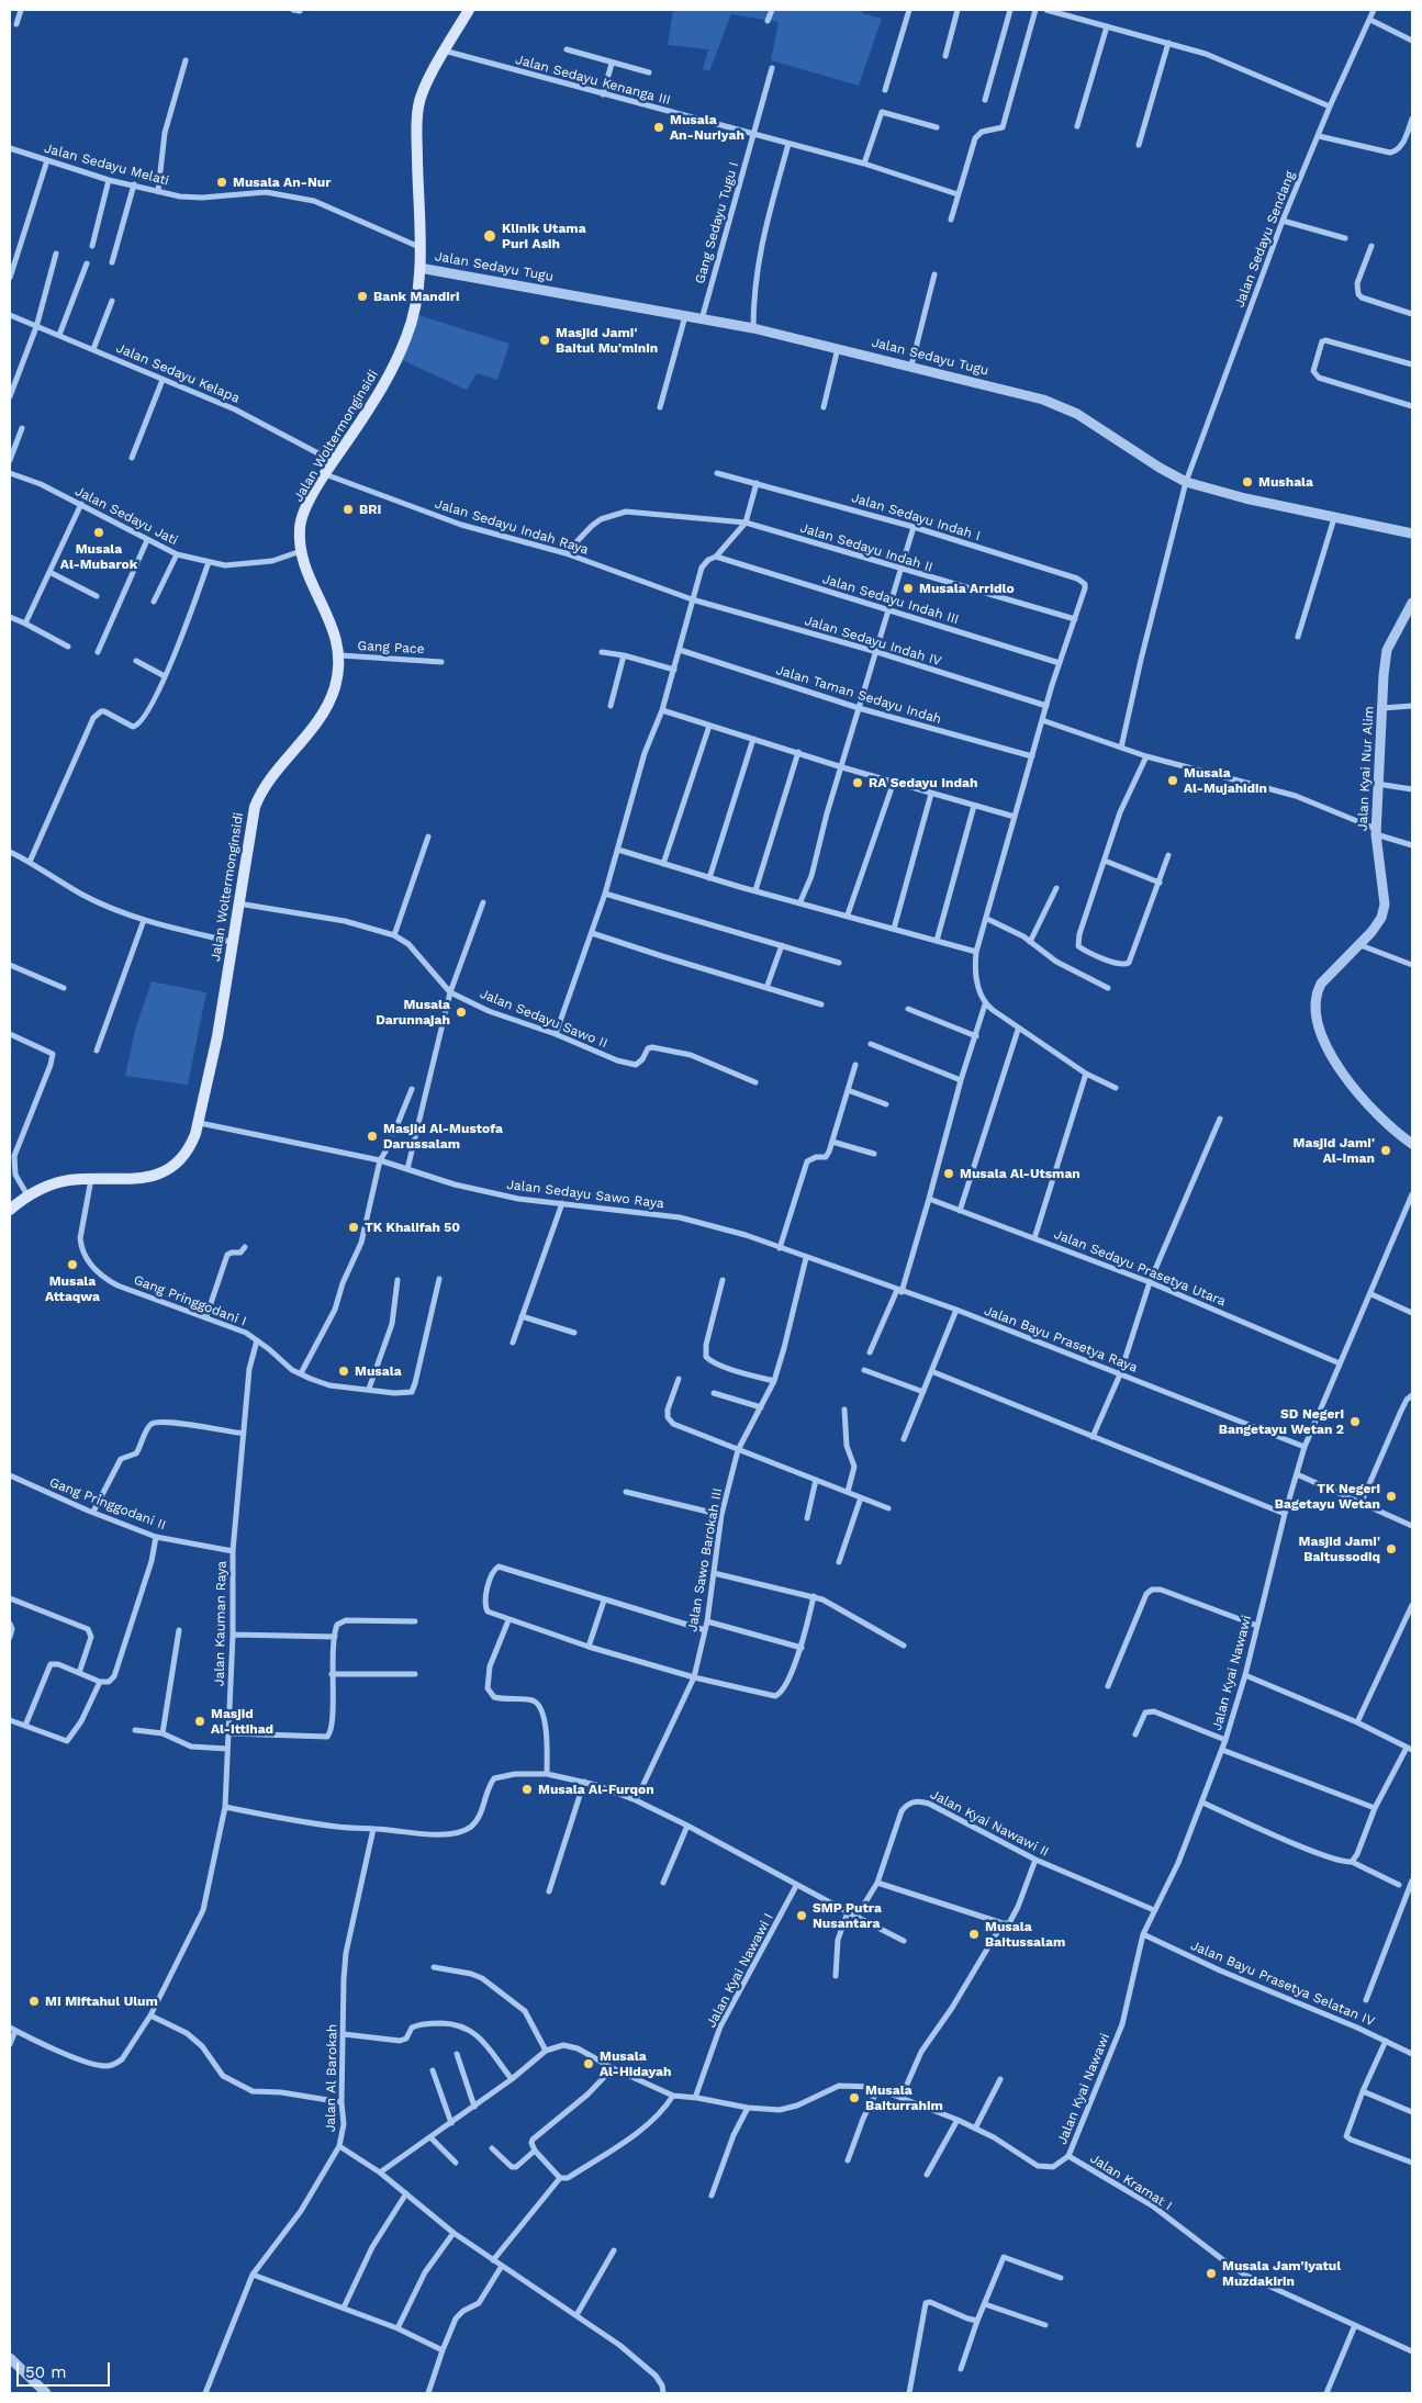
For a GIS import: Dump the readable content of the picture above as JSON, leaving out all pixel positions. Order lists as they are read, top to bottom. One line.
{"streets":{"main road":["Jalan Woltermonginsidi"],"street":["Jalan Sedayu Kenanga III","Jalan Sedayu Melati","Gang Sedayu Tugu I","Jalan Sedayu Sendang","Jalan Sedayu Tugu","Jalan Sedayu Kelapa","Jalan Sedayu Jati","Jalan Sedayu Indah I","Jalan Sedayu Indah Raya","Jalan Sedayu Indah II","Jalan Sedayu Indah III","Jalan Sedayu Indah IV","Gang Pace","Jalan Taman Sedayu Indah","Jalan Kyai Nur Alim","Jalan Sedayu Sawo II","Jalan Sedayu Sawo Raya","Jalan Sedayu Prasetya Utara","Gang Pringgodani I","Jalan Bayu Prasetya Raya","Gang Pringgodani II","Jalan Sawo Barokah III","Jalan Kauman Raya","Jalan Kyai Nawawi","Jalan Kyai Nawawi II","Jalan Kyai Nawawi I","Jalan Bayu Prasetya Selatan IV","Jalan Al Barokah","Jalan Kramat I"]},"crossings":[["Jalan Sedayu Kenanga III","Gang Sedayu Tugu I"],["Jalan Sedayu Kenanga III","Jalan Woltermonginsidi"],["Jalan Sedayu Melati","Jalan Woltermonginsidi"],["Gang Sedayu Tugu I","Jalan Sedayu Tugu"],["Jalan Sedayu Sendang","Jalan Sedayu Tugu"],["Jalan Sedayu Tugu","Jalan Woltermonginsidi"],["Jalan Sedayu Kelapa","Jalan Woltermonginsidi"],["Jalan Woltermonginsidi","Jalan Sedayu Jati"],["Jalan Woltermonginsidi","Jalan Sedayu Indah Raya"],["Jalan Woltermonginsidi","Gang Pace"],["Jalan Woltermonginsidi","Jalan Sedayu Sawo II"],["Jalan Woltermonginsidi","Jalan Sedayu Sawo Raya"],["Jalan Woltermonginsidi","Gang Pringgodani I"],["Jalan Sedayu Indah I","Jalan Sedayu Indah II"],["Jalan Sedayu Indah Raya","Jalan Sedayu Indah II"],["Jalan Sedayu Indah Raya","Jalan Sedayu Indah IV"],["Jalan Sedayu Sawo Raya","Jalan Bayu Prasetya Raya"],["Jalan Sedayu Sawo Raya","Jalan Sawo Barokah III"],["Jalan Sedayu Prasetya Utara","Jalan Kyai Nawawi"],["Gang Pringgodani I","Jalan Kauman Raya"],["Jalan Bayu Prasetya Raya","Jalan Sawo Barokah III"],["Jalan Bayu Prasetya Raya","Jalan Kyai Nawawi"],["Gang Pringgodani II","Jalan Kauman Raya"],["Jalan Kyai Nawawi","Jalan Kyai Nawawi II"],["Jalan Kyai Nawawi","Jalan Bayu Prasetya Selatan IV"],["Jalan Kyai Nawawi","Jalan Kramat I"]],"places":["Musala An-Nuriyah","Musala An-Nur","Klinik Utama Puri Asih","Bank Mandiri","Masjid Jami' Baitul Mu'minin","Mushala","BRI","Musala Al-Mubarok","Musala Arridlo","Musala Al-Mujahidin","RA Sedayu Indah","Musala Darunnajah","Masjid Al-Mustofa Darussalam","Masjid Jami' Al-Iman","Musala Al-Utsman","TK Khalifah 50","Musala Attaqwa","Musala","SD Negeri Bangetayu Wetan 2","TK Negeri Bagetayu Wetan","Masjid Jami' Baitussodiq","Masjid Al-Ittihad","Musala Al-Furqon","SMP Putra Nusantara","Musala Baitussalam","MI Miftahul Ulum","Musala Al-Hidayah","Musala Baiturrahim","Musala Jam'iyatul Muzdakirin"],"scale_bar":"50 m"}
